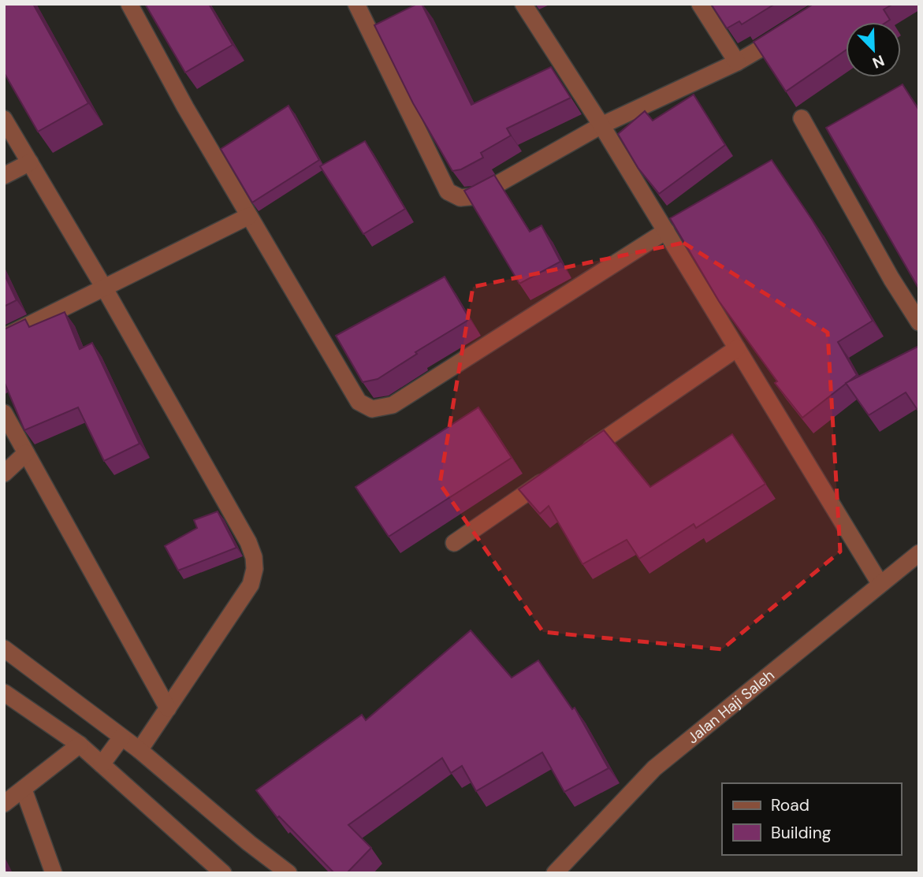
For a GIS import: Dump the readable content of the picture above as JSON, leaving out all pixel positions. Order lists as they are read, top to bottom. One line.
{"streets":{"street":["Jalan Haji Saleh"]},"legend":["Road","Building"],"north":"bottom right"}
